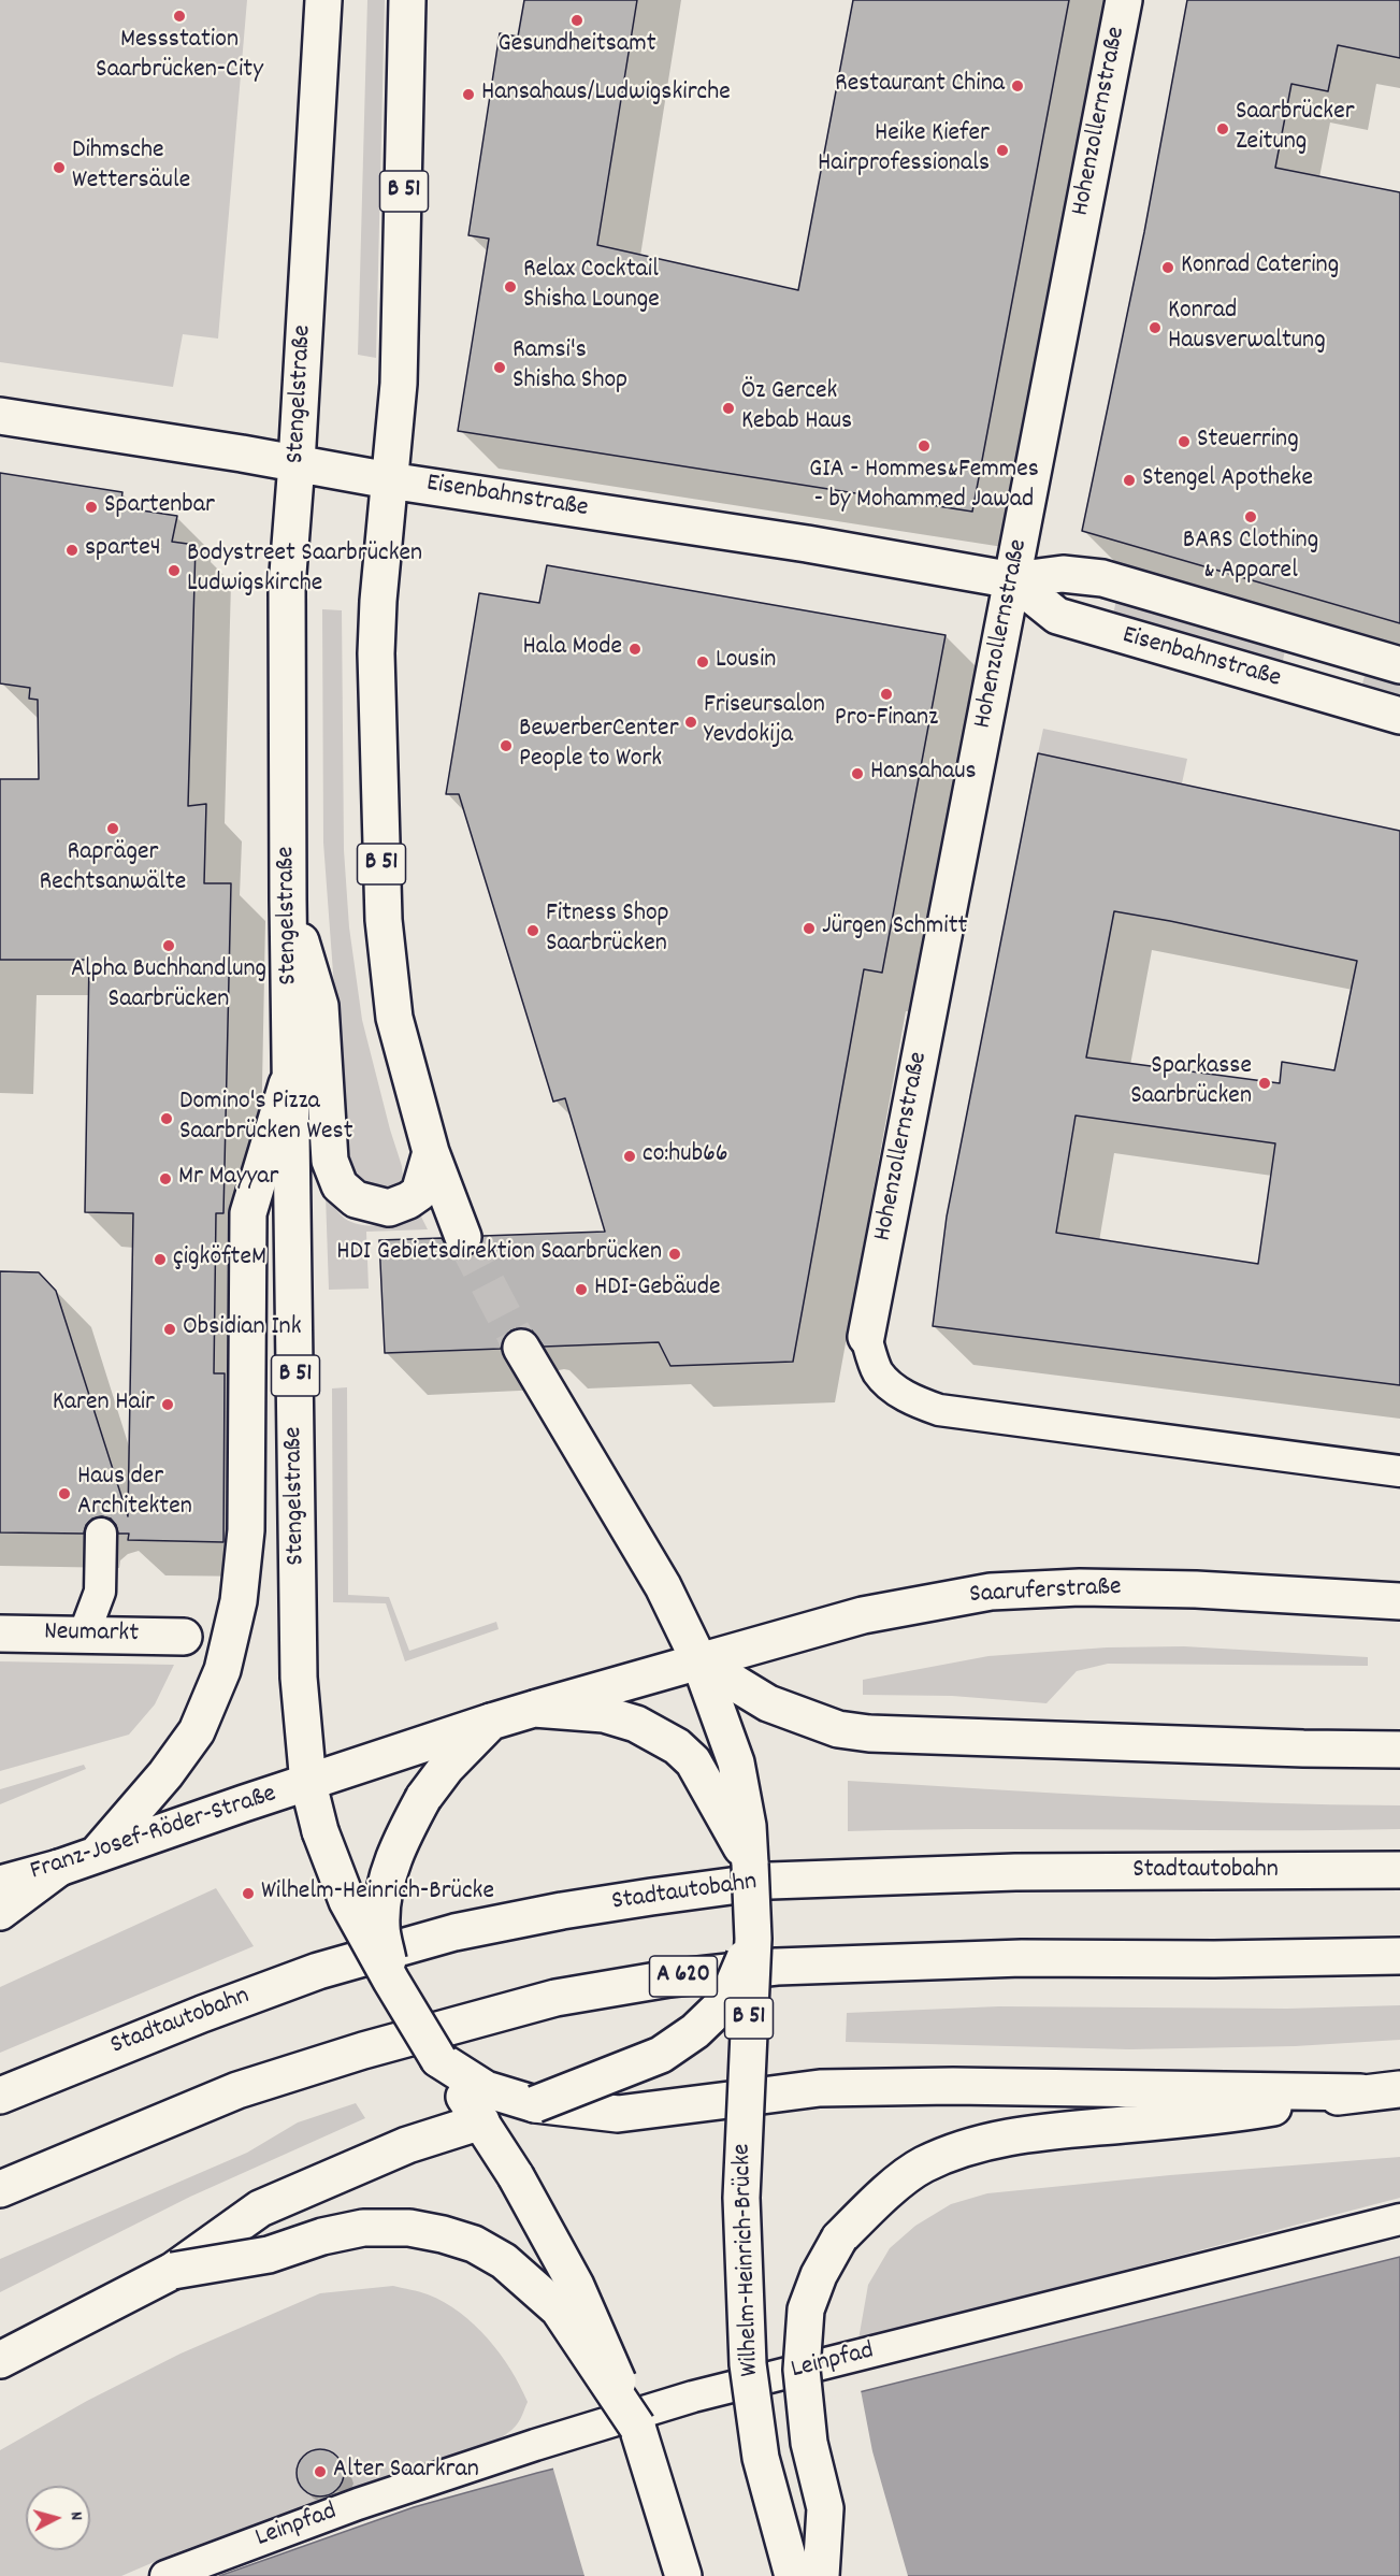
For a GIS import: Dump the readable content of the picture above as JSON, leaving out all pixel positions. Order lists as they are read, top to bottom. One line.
{"streets":{"main road":["Hohenzollernstraße","B 51","Stengelstraße","Eisenbahnstraße","Saaruferstraße","Neumarkt","Franz-Josef-Röder-Straße","Stadtautobahn","A 620","Wilhelm-Heinrich-Brücke"],"lane":["Leinpfad"]},"crossings":[["Hohenzollernstraße","Eisenbahnstraße"],["B 51","Eisenbahnstraße"],["B 51","Saaruferstraße"],["B 51","Wilhelm-Heinrich-Brücke"],["Stengelstraße","Eisenbahnstraße"],["Stengelstraße","Franz-Josef-Röder-Straße"],["Stengelstraße","Wilhelm-Heinrich-Brücke"],["Saaruferstraße","Wilhelm-Heinrich-Brücke"],["Franz-Josef-Röder-Straße","Wilhelm-Heinrich-Brücke"]],"places":["Messstation Saarbrücken-City","Gesundheitsamt","Restaurant China","Hansahaus/Ludwigskirche","Saarbrücker Zeitung","Heike Kiefer Hairprofessionals","Dihmsche Wettersäule","Konrad Catering","Relax Cocktail Shisha Lounge","Konrad Hausverwaltung","Ramsi's Shisha Shop","Öz Gercek Kebab Haus","Steuerring","GIA - Hommes&Femmes - by Mohammed Jawad","Stengel Apotheke","Spartenbar","BARS Clothing & Apparel","sparte4","Bodystreet Saarbrücken Ludwigskirche","Hala Mode","Lousin","Pro-Finanz","Friseursalon Yevdokija","BewerberCenter People to Work","Hansahaus","Rapräger Rechtsanwälte","Jürgen Schmitt","Fitness Shop Saarbrücken","Alpha Buchhandlung Saarbrücken","Sparkasse Saarbrücken","Domino's Pizza Saarbrücken West","co:hub66","Mr Mayyar","HDI Gebietsdirektion Saarbrücken","çigköfteM","HDI-Gebäude","Obsidian Ink","Karen Hair","Haus der Architekten","Wilhelm-Heinrich-Brücke","Alter Saarkran"],"north":"right"}
